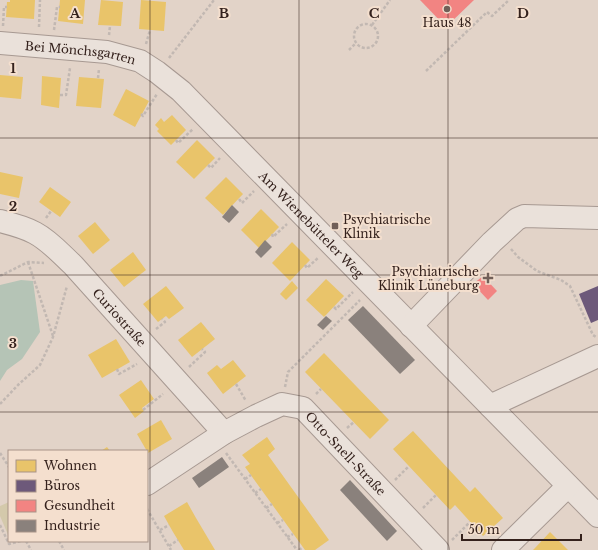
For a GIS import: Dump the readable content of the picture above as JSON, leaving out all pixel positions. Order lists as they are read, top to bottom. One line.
{"streets":{"street":["Bei Mönchsgarten","Am Wienebütteler Weg","Curiostraße","Otto-Snell-Straße"]},"crossings":[["Bei Mönchsgarten","Am Wienebütteler Weg"]],"places":{"other":["Haus 48"],"transit":["Psychiatrische Klinik"],"health":["Psychiatrische Klinik Lüneburg"]},"legend":["Wohnen","Büros","Gesundheit","Industrie"],"scale_bar":"50 m","grid":{"columns":["A","B","C","D"],"rows":["1","2","3"]}}
